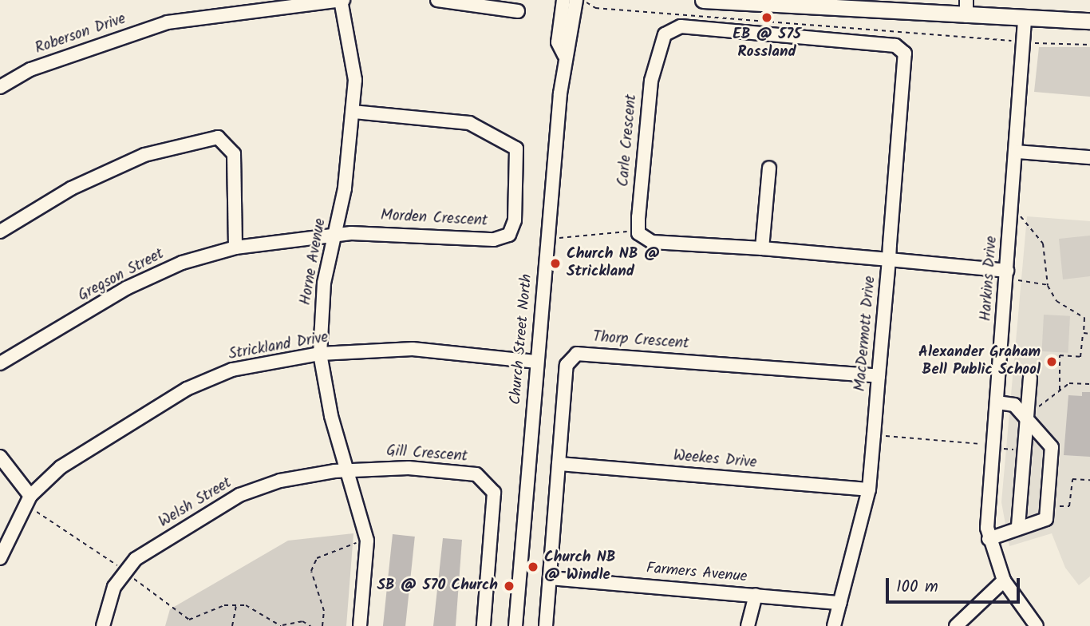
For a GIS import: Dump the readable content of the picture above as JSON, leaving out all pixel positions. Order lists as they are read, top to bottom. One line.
{"streets":{"street":["Roberson Drive","Carle Crescent","Morden Crescent","Horne Avenue","Gregson Street","Harkins Drive","MacDermott Drive","Church Street North","Thorp Crescent","Strickland Drive","Gill Crescent","Weekes Drive","Welsh Street","Farmers Avenue"]},"crossings":[["Roberson Drive","Horne Avenue"],["Carle Crescent","MacDermott Drive"],["Morden Crescent","Horne Avenue"],["Morden Crescent","Gregson Street"],["Horne Avenue","Gregson Street"],["Horne Avenue","Strickland Drive"],["Horne Avenue","Gill Crescent"],["Horne Avenue","Welsh Street"],["MacDermott Drive","Thorp Crescent"],["MacDermott Drive","Weekes Drive"],["MacDermott Drive","Farmers Avenue"],["Church Street North","Strickland Drive"],["Thorp Crescent","Weekes Drive"],["Thorp Crescent","Farmers Avenue"],["Gill Crescent","Welsh Street"]],"places":["EB @ 575 Rossland","Church NB @ Strickland","Alexander Graham Bell Public School","Church NB @ Windle","SB @ 570 Church"],"scale_bar":"100 m"}
